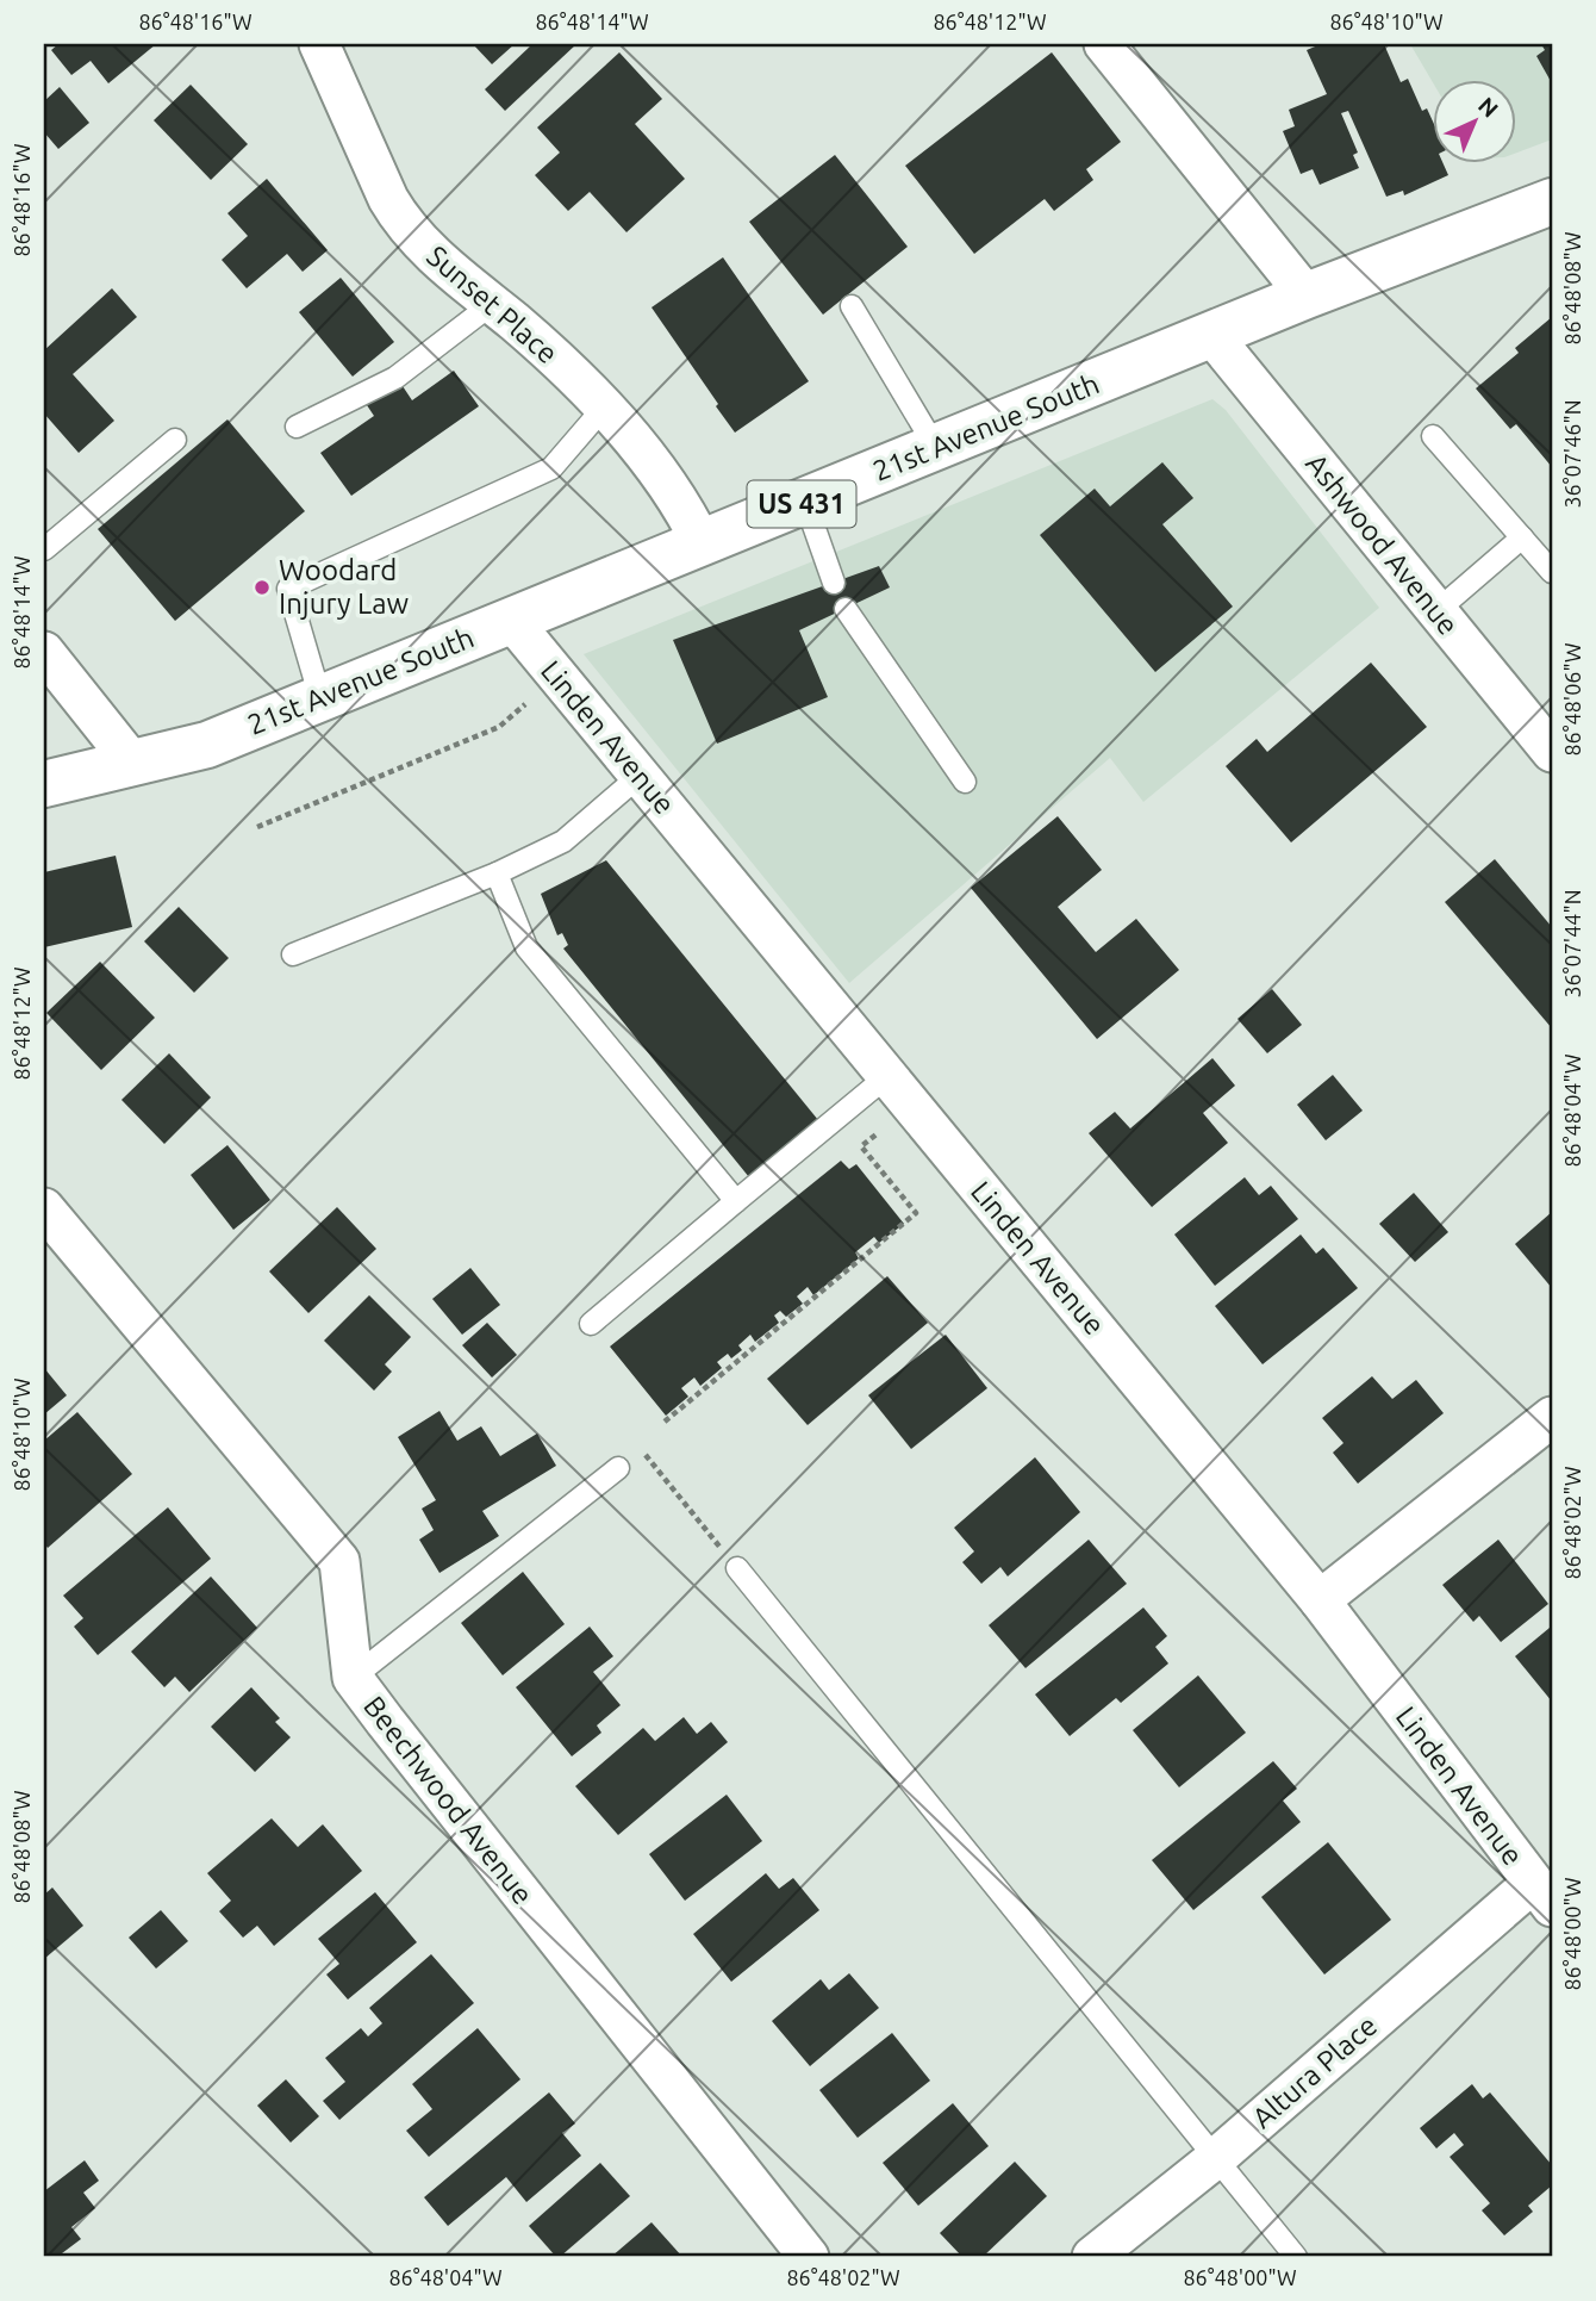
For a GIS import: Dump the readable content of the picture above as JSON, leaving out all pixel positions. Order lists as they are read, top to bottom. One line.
{"streets":{"main road":["21st Avenue South","US 431"],"street":["Sunset Place","Ashwood Avenue","Linden Avenue","Beechwood Avenue","Altura Place"]},"crossings":[["Sunset Place","21st Avenue South"],["21st Avenue South","Ashwood Avenue"],["21st Avenue South","Linden Avenue"],["Linden Avenue","Altura Place"]],"places":["Woodard Injury Law"],"north":"top right","coordinates":["86°48'16\"W","86°48'14\"W","86°48'12\"W","86°48'10\"W","86°48'08\"W","36°07'46\"N","86°48'06\"W","36°07'44\"N","86°48'04\"W","86°48'02\"W","86°48'00\"W"]}
